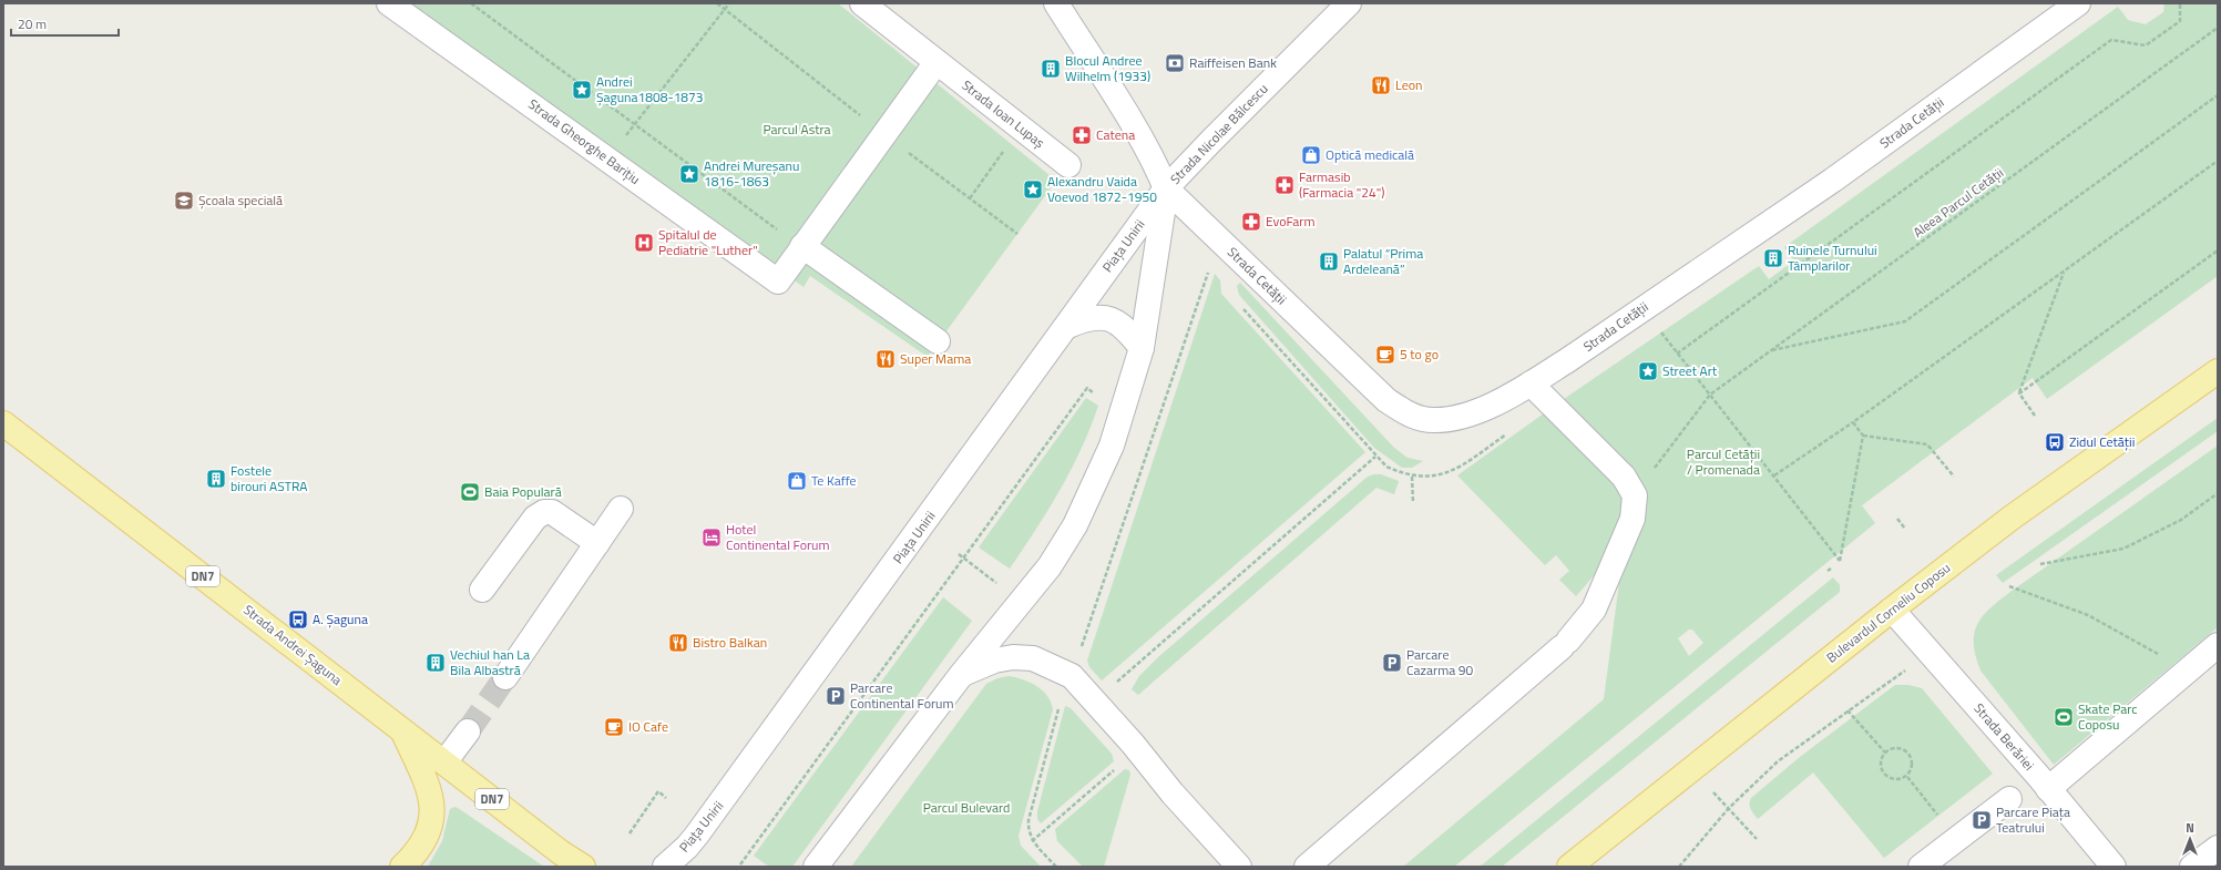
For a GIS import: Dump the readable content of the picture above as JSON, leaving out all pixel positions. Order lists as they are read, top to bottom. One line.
{"streets":{"main road":["DN7","Bulevardul Corneliu Coposu","Strada Andrei Șaguna"],"street":["Strada Ioan Lupaș","Strada Cetății","Strada Nicolae Bălcescu","Strada Gheorghe Barițiu","Piața Unirii","Strada Berăriei"],"path":["Aleea Parcul Cetății"]},"crossings":[["Strada Cetății","Strada Nicolae Bălcescu"],["Strada Cetății","Piața Unirii"],["Strada Nicolae Bălcescu","Piața Unirii"],["DN7","Strada Andrei Șaguna"],["Bulevardul Corneliu Coposu","Strada Berăriei"]],"parks":["Parcul Astra","Parcul Cetății / Promenada","Parcul Bulevard"],"places":{"bank":["Raiffeisen Bank"],"building":["Blocul Andree Wilhelm (1933)","Ruinele Turnului Tâmplarilor","Palatul “Prima Ardeleană”","Fostele birouri ASTRA","Vechiul han La Bila Albastră"],"restaurant":["Leon","Super Mama","Bistro Balkan"],"place":["Andrei Şaguna1808-1873","Andrei Mureșanu 1816-1863","Alexandru Vaida Voevod 1872-1950","Street Art"],"pharmacy":["Catena","Farmasib (Farmacia \"24\")","EvoFarm"],"shop":["Optică medicală","Te Kaffe"],"school or university":["Școala specială"],"hospital":["Spitalul de Pediatrie \"Luther\""],"cafe":["5 to go","IO Cafe"],"bus stop":["Zidul Cetății","A. Șaguna"],"sports":["Baia Populară","Skate Parc Coposu"],"hotel":["Hotel Continental Forum"],"parking":["Parcare Cazarma 90","Parcare Continental Forum","Parcare Piața Teatrului"]},"scale_bar":"20 m","north":"top"}
